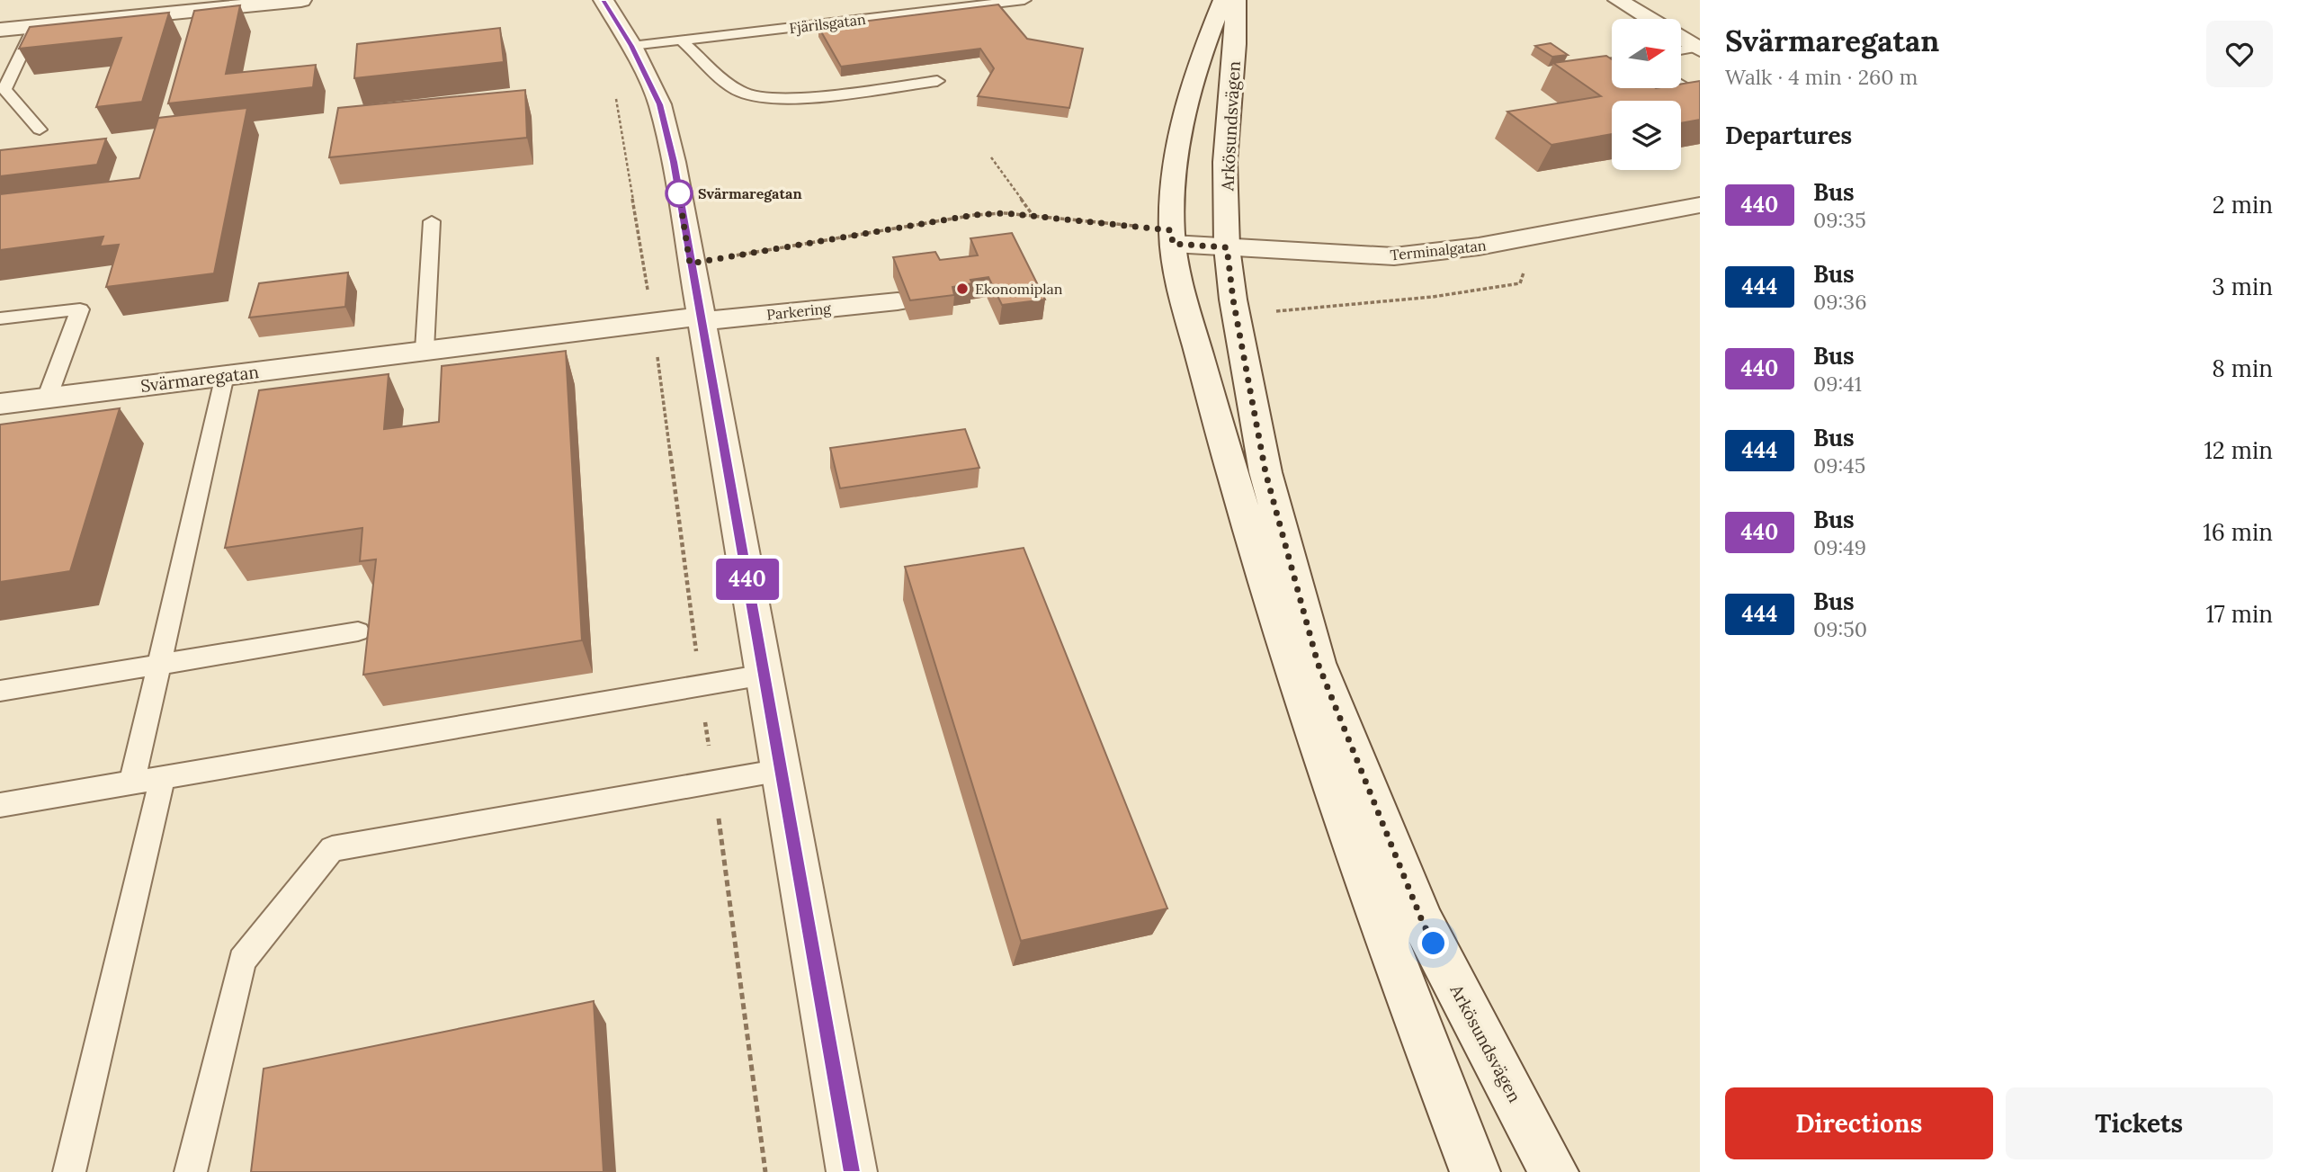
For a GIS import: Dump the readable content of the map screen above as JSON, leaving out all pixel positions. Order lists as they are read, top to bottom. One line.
{"streets":{"street":["Arkösundsvägen","Terminalgatan","Parkering","Svärmaregatan"],"lane":["Fjärilsgatan"]},"crossings":[["Arkösundsvägen","Terminalgatan"],["Parkering","Svärmaregatan"]],"places":["Svärmaregatan","Ekonomiplan"],"lines":["bus line 440"],"north":"right","page":{"on_map":"440","heading":[["Svärmaregatan","Walk · 4 min · 260 m"],"Departures"],"list":[{"mark":"440","name":"Bus","note":"09:35","value":"2 min"},{"mark":"444","name":"Bus","note":"09:36","value":"3 min"},{"mark":"440","name":"Bus","note":"09:41","value":"8 min"},{"mark":"444","name":"Bus","note":"09:45","value":"12 min"},{"mark":"440","name":"Bus","note":"09:49","value":"16 min"},{"mark":"444","name":"Bus","note":"09:50","value":"17 min"}],"buttons":["Directions","Tickets"]}}
